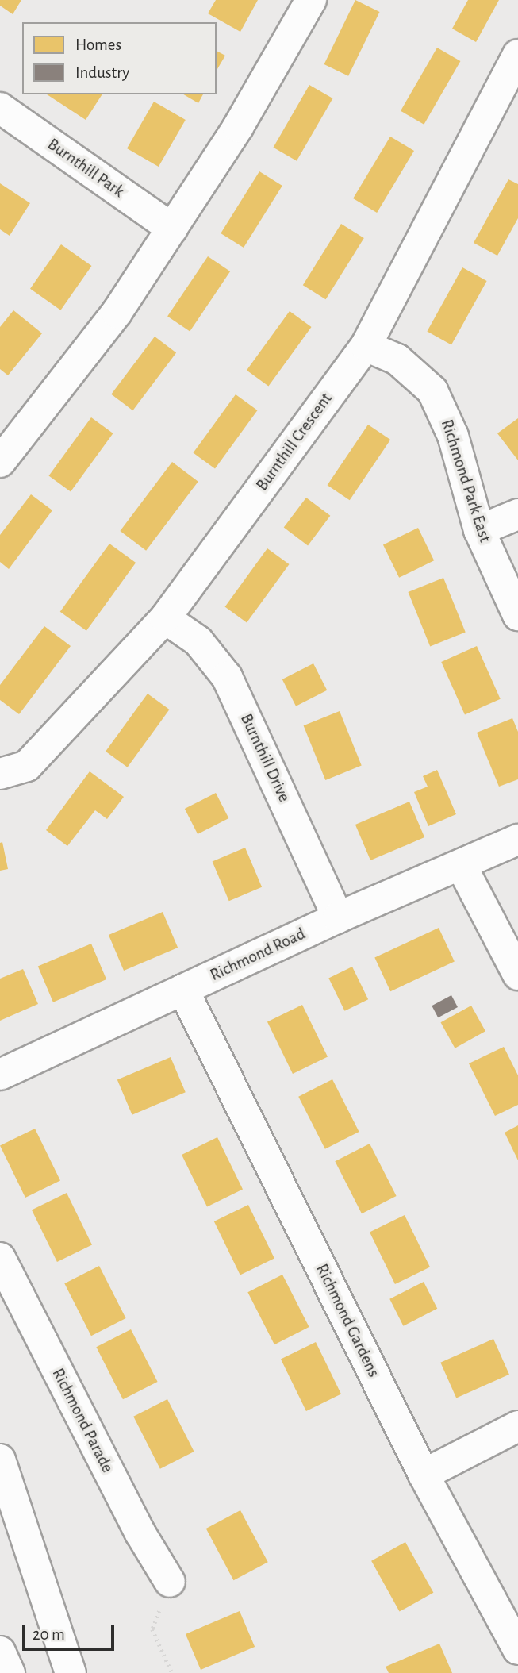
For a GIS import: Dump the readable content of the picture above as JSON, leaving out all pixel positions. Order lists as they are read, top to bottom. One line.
{"streets":{"street":["Burnthill Park","Burnthill Crescent","Richmond Park East","Burnthill Drive","Richmond Road","Richmond Gardens","Richmond Parade"]},"crossings":[["Burnthill Crescent","Richmond Park East"],["Burnthill Crescent","Burnthill Drive"],["Burnthill Drive","Richmond Road"],["Richmond Road","Richmond Gardens"]],"legend":["Homes","Industry"],"scale_bar":"20 m"}
